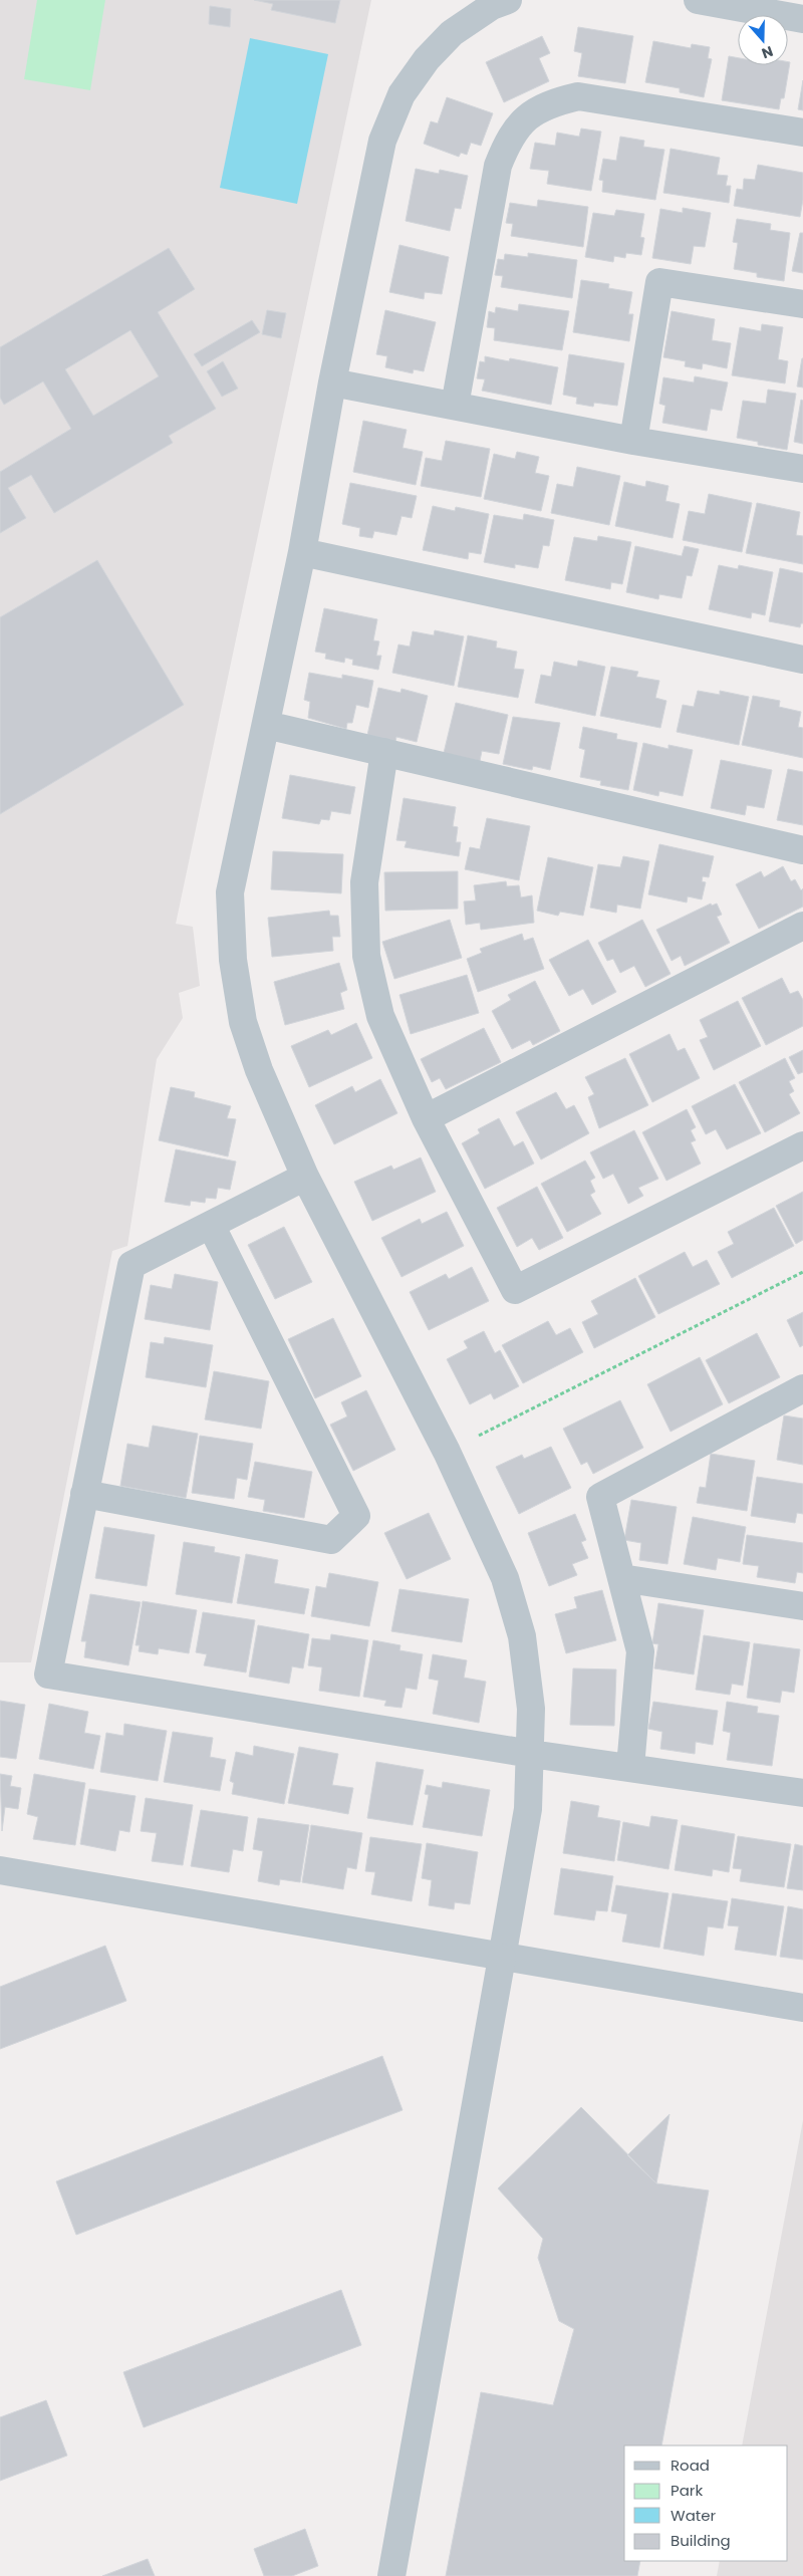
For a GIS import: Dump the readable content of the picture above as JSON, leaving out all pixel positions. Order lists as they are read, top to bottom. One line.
{"legend":["Road","Park","Water","Building"],"north":"bottom"}
